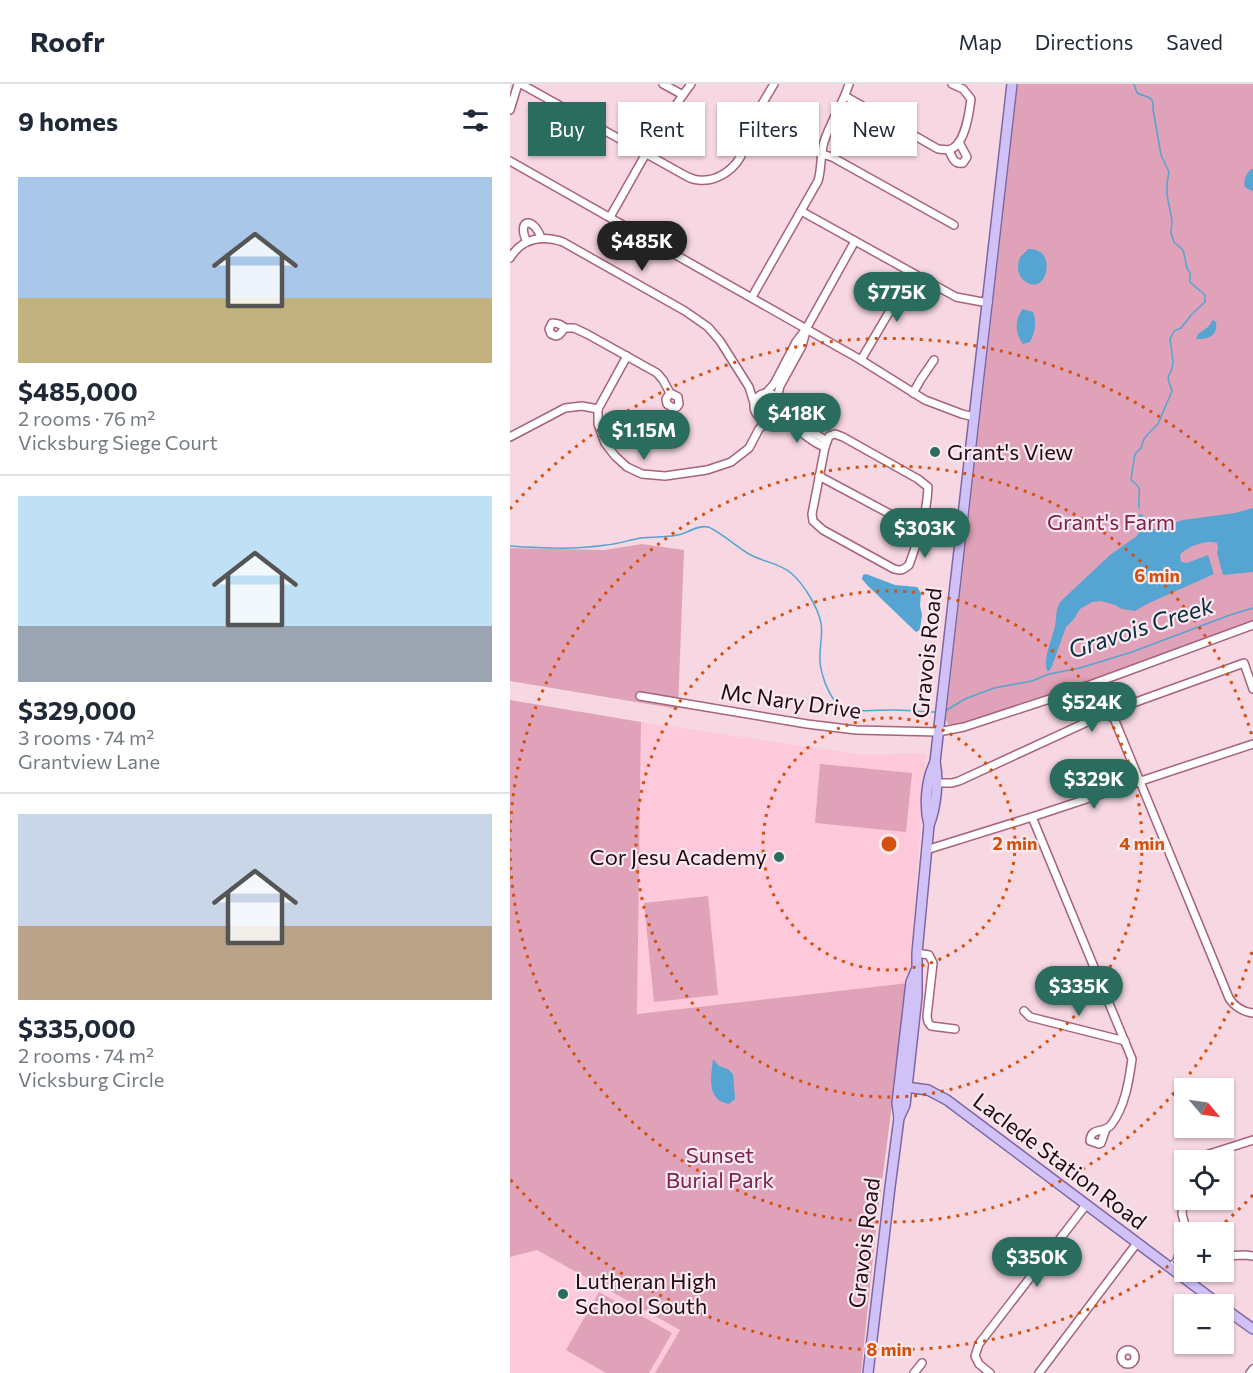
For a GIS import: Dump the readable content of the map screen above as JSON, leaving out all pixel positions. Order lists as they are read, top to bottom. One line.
{"streets":{"main road":["Gravois Road","Laclede Station Road"],"street":["Mc Nary Drive"]},"crossings":[["Gravois Road","Mc Nary Drive"],["Gravois Road","Laclede Station Road"]],"water":["Gravois Creek"],"parks":["Grant's Farm","Sunset Burial Park"],"places":["Grant's View","Cor Jesu Academy","Lutheran High School South"],"north":"bottom right","page":{"header":"Roofr","nav":["Map","Directions","Saved"],"heading":"9 homes","chip":["Buy","Rent","Filters","New"],"list":[{"name":"$485,000","note":"2 rooms · 76 m² · Vicksburg Siege Court"},{"name":"$329,000","note":"3 rooms · 74 m² · Grantview Lane"},{"name":"$335,000","note":"2 rooms · 74 m² · Vicksburg Circle"}],"price":["$485K","$775K","$418K","$1.15M","$303K","$524K","$329K","$335K","$350K"],"map_buttons":["+","−"]},"rings":["6 min","2 min","4 min","8 min"]}
